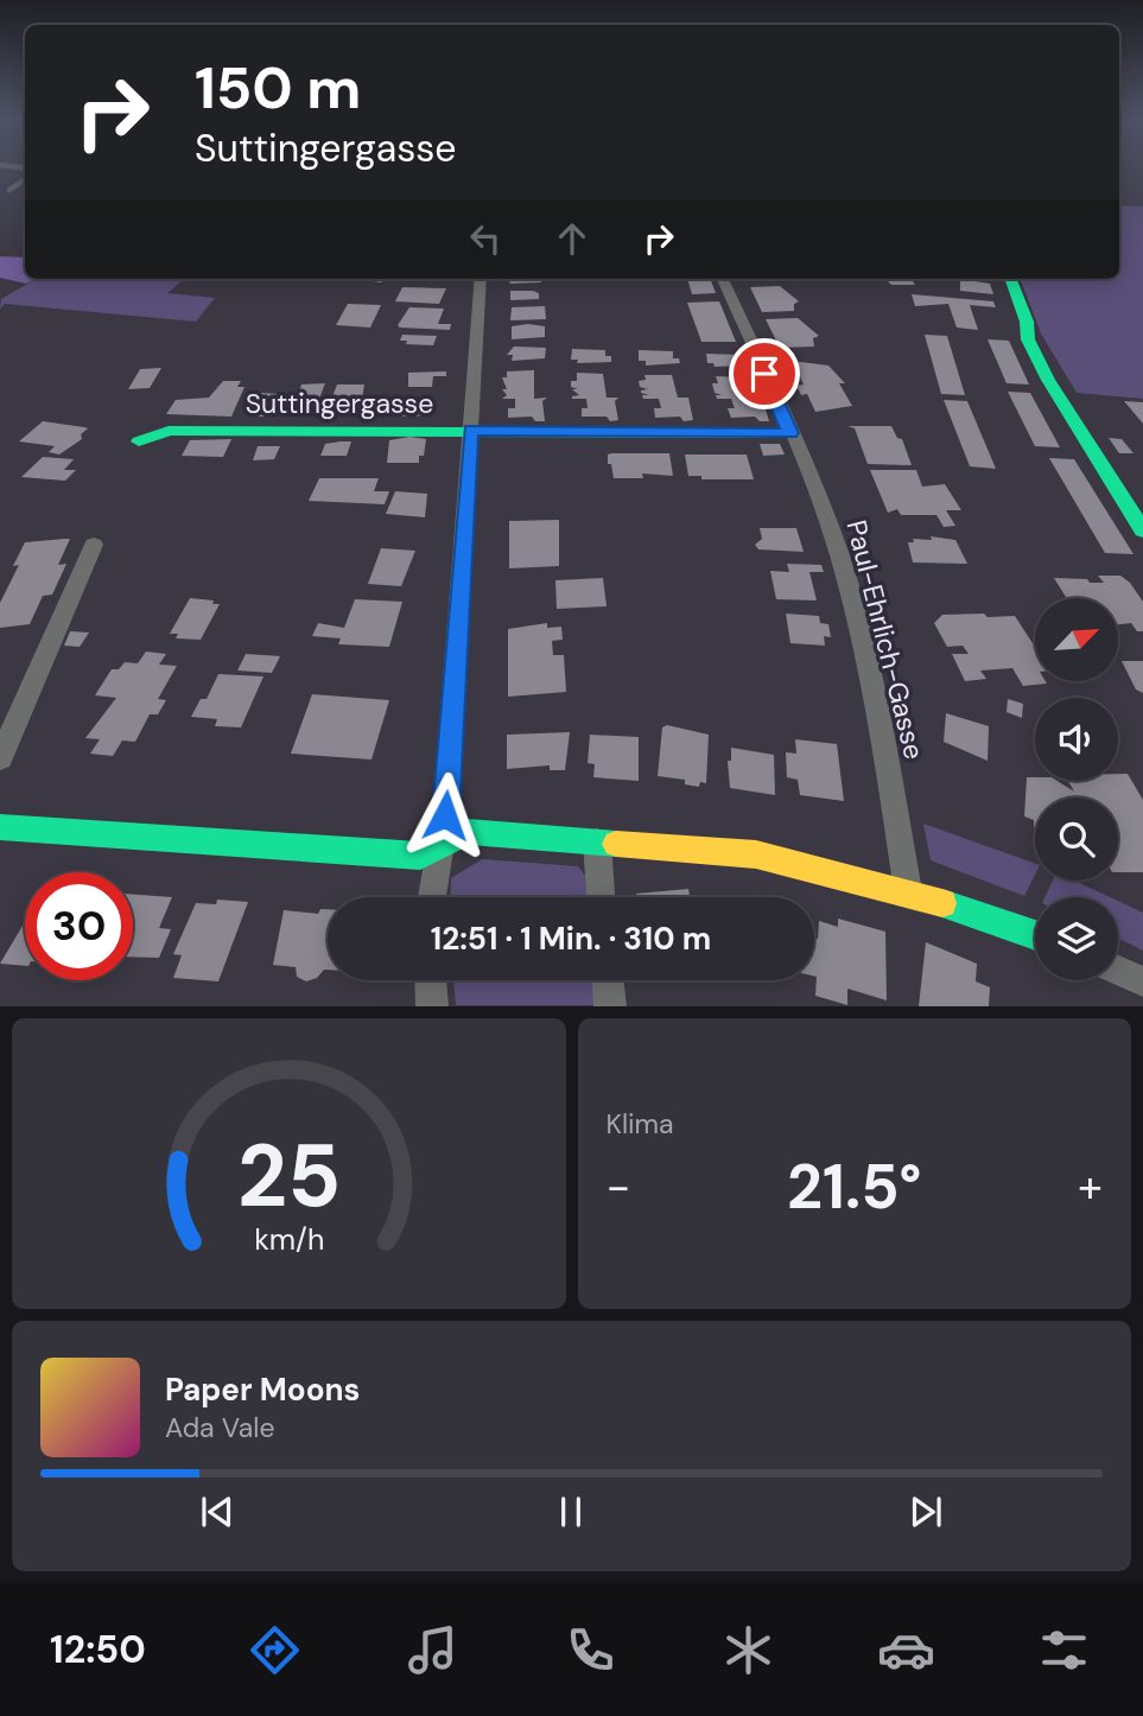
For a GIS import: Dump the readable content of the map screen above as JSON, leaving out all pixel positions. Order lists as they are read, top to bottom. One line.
{"streets":{"street":["Suttingergasse","Paul-Ehrlich-Gasse"]},"crossings":[["Suttingergasse","Paul-Ehrlich-Gasse"]],"north":"top right","page":{"turn":["150 m","Suttingergasse"],"limit":"30","trip":"12:51 · 1 Min. · 310 m","tile":"Klima","heat":["−","21.5°","+"],"song":["Paper Moons","Ada Vale"],"tabs":"12:50","gauge":["25","km/h"]}}
